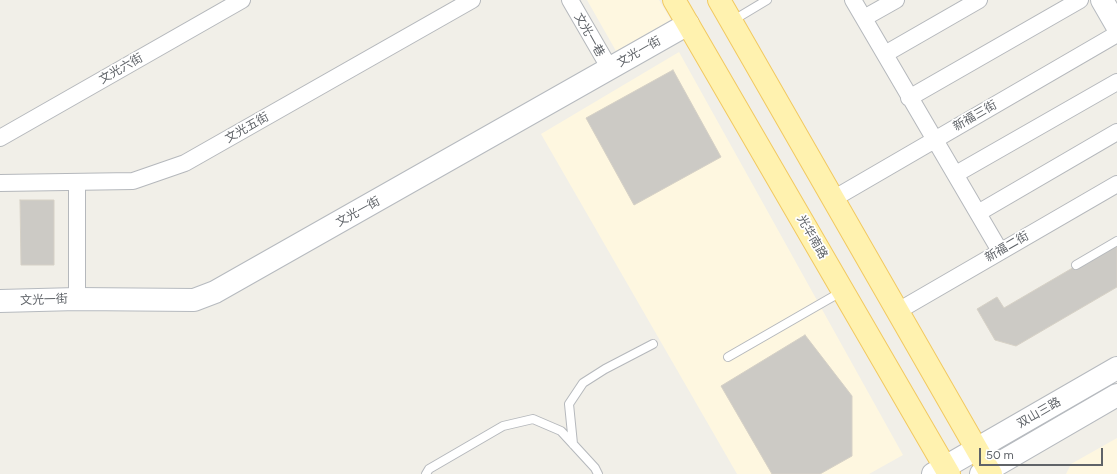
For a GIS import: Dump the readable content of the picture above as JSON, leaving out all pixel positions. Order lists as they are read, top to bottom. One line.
{"streets":{"main road":["光华南路"],"street":["文光一巷","文光一街","文光六街","新福三街","文光五街","新福二街","双山三路"]},"crossings":[["文光一巷","文光一街"],["文光一街","光华南路"],["新福三街","光华南路"],["光华南路","新福二街"],["光华南路","双山三路"]],"scale_bar":"50 m"}
